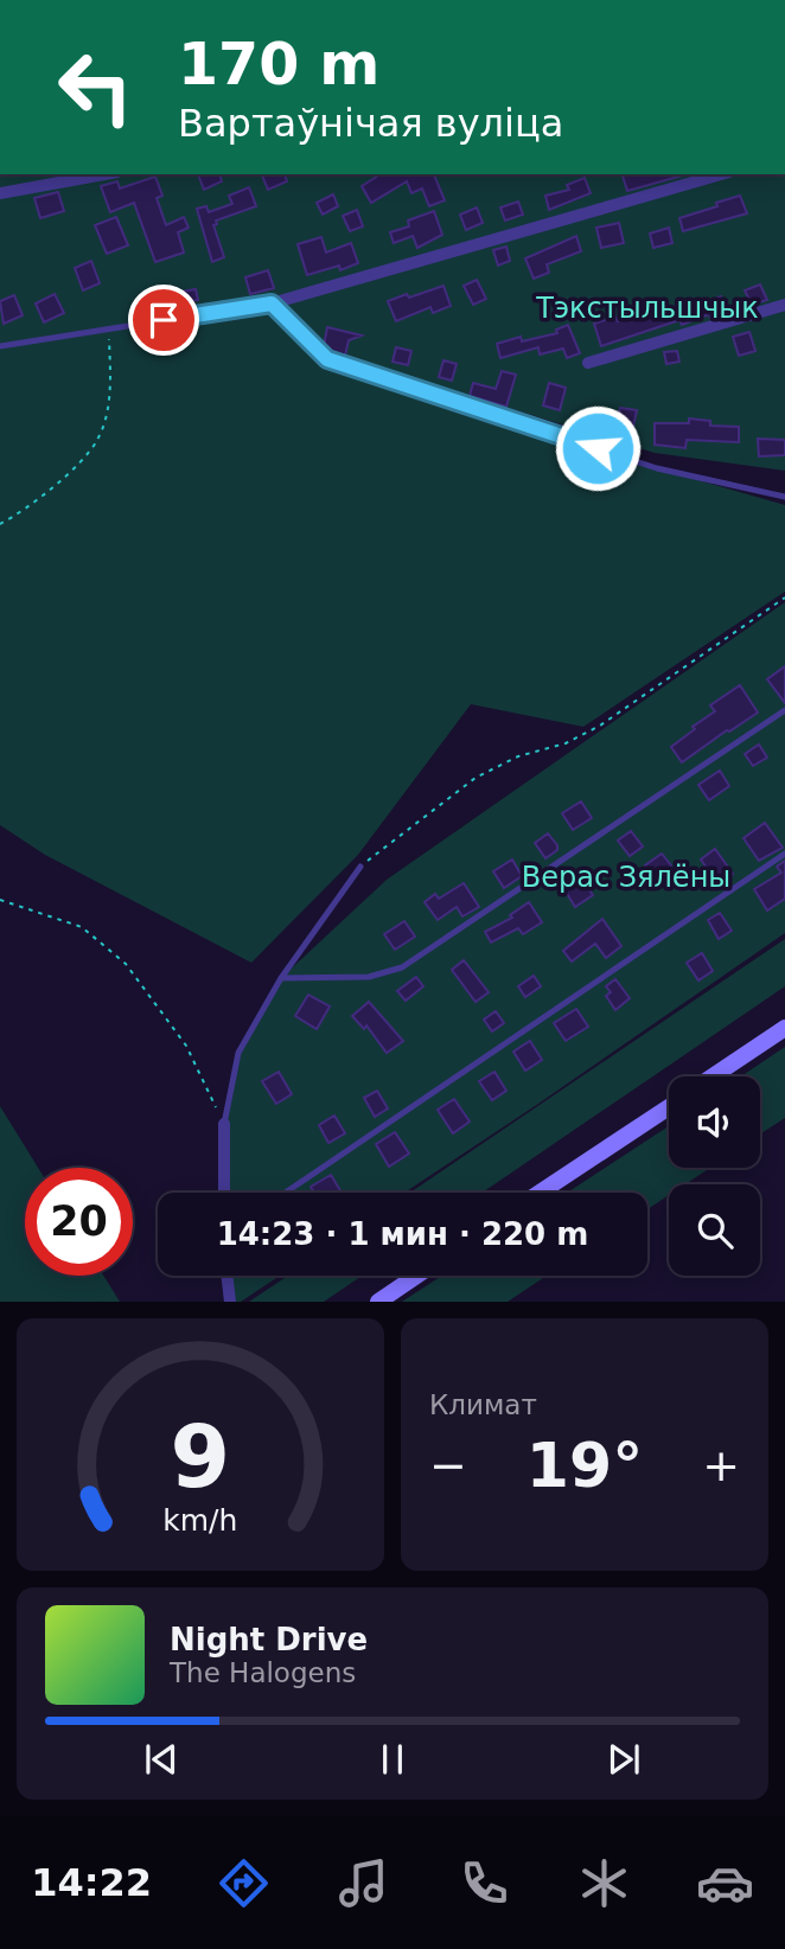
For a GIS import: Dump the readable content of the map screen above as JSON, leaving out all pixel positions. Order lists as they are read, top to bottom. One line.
{"parks":["Тэкстыльшчык","Верас Зялёны"],"page":{"turn":["170 m","Вартаўнічая вуліца"],"limit":"20","trip":"14:23 · 1 мин · 220 m","tile":"Климат","heat":["−","19°","+"],"song":["Night Drive","The Halogens"],"tabs":"14:22","gauge":["9","km/h"]}}
